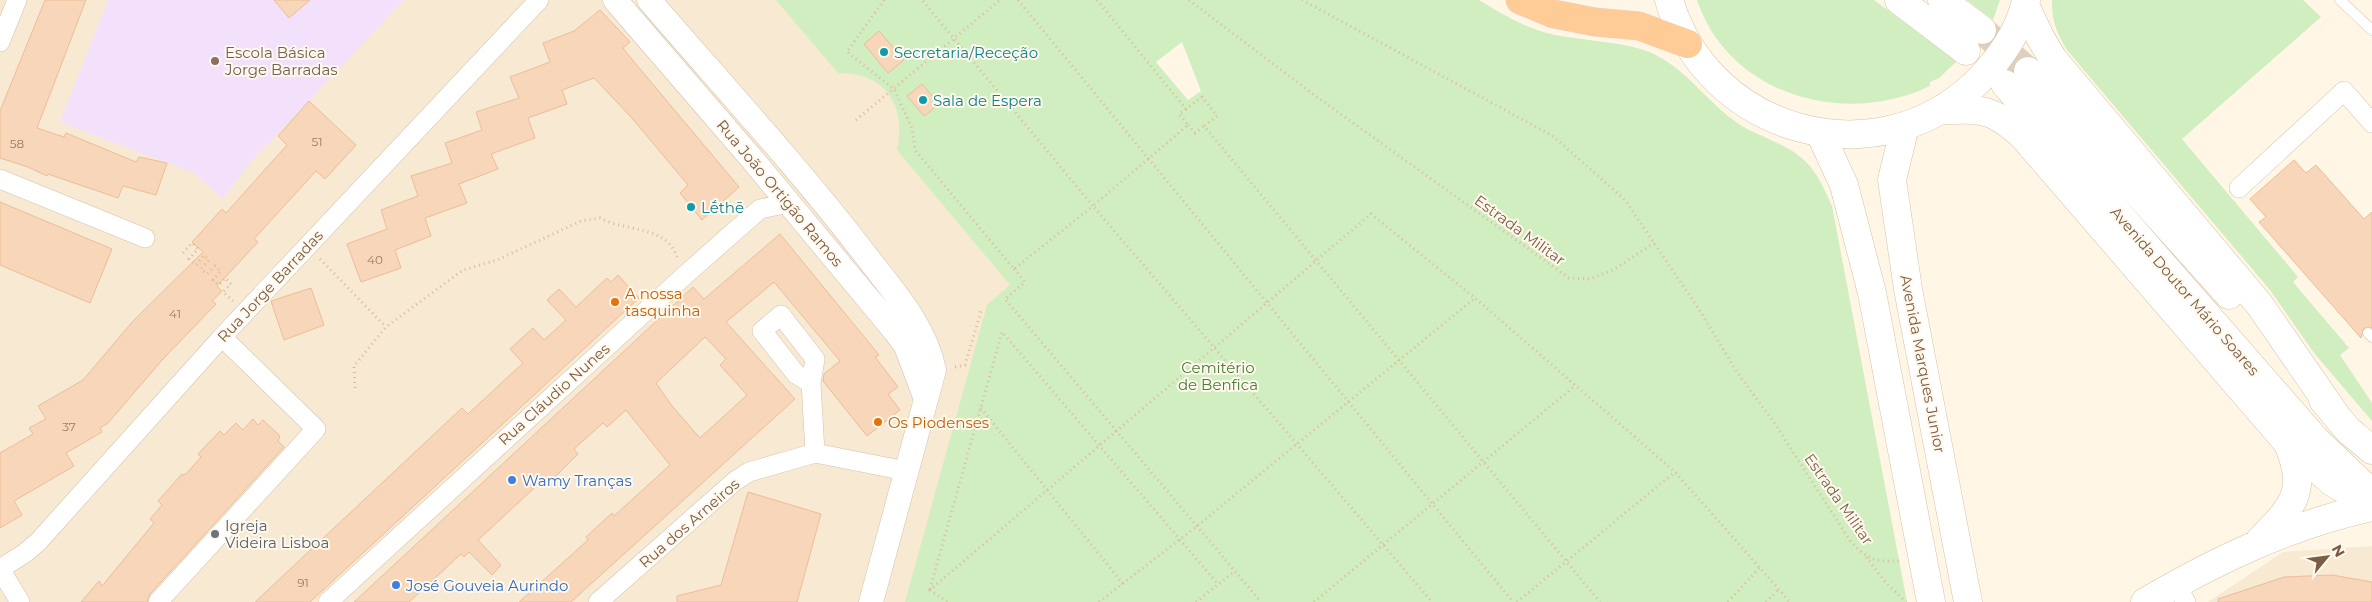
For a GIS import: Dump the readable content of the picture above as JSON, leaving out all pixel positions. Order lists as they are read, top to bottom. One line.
{"streets":{"main road":["Avenida Doutor Mário Soares","Avenida Marques Junior"],"street":["Rua João Ortigão Ramos","Rua Jorge Barradas","Rua Cláudio Nunes","Rua dos Arneiros"],"path":["Estrada Militar"]},"crossings":[["Rua João Ortigão Ramos","Rua Cláudio Nunes"]],"parks":["Cemitério de Benfica"],"places":["Secretaria/Receção","Escola Básica Jorge Barradas","Sala de Espera","Lḗthē","A nossa tasquinha","Os Piodenses","Wamy Tranças","Igreja Videira Lisboa","José Gouveia Aurindo"],"house_numbers":["51","58","40","41","37","91"],"north":"top right"}
